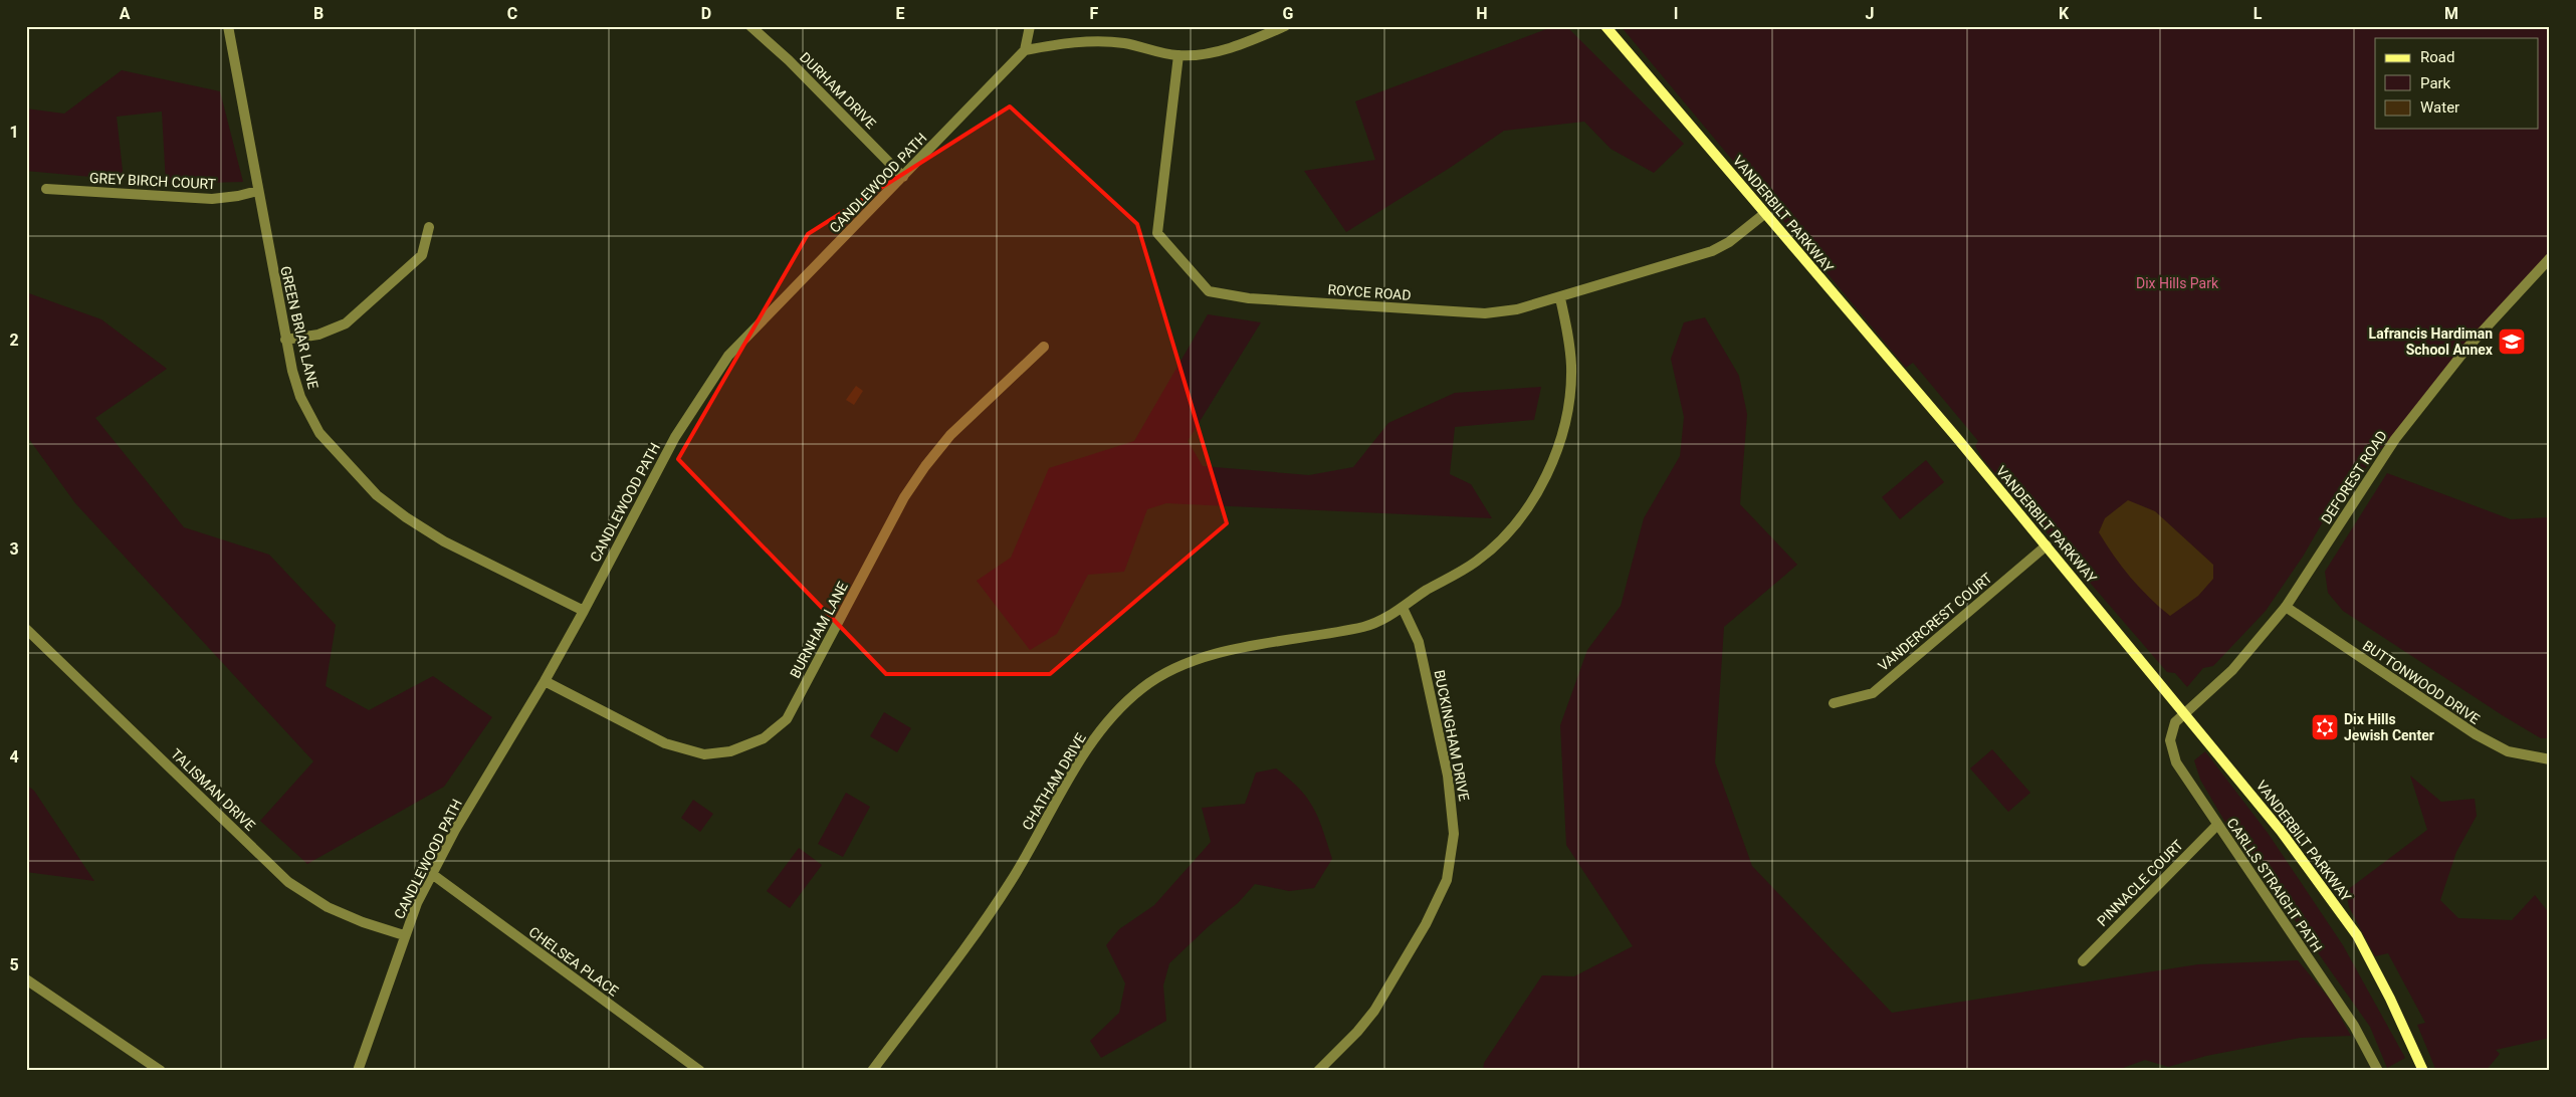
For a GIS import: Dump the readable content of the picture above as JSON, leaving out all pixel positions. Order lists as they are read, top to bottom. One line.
{"streets":{"main road":["VANDERBILT PARKWAY"],"street":["DURHAM DRIVE","GREY BIRCH COURT","CANDLEWOOD PATH","ROYCE ROAD","GREEN BRIAR LANE","DEFOREST ROAD","VANDERCREST COURT","BURNHAM LANE","BUTTONWOOD DRIVE","BUCKINGHAM DRIVE","CHATHAM DRIVE","TALISMAN DRIVE","PINNACLE COURT","CARLLS STRAIGHT PATH","CHELSEA PLACE"]},"crossings":[["DURHAM DRIVE","CANDLEWOOD PATH"],["GREY BIRCH COURT","GREEN BRIAR LANE"],["CANDLEWOOD PATH","GREEN BRIAR LANE"],["CANDLEWOOD PATH","BURNHAM LANE"],["CANDLEWOOD PATH","TALISMAN DRIVE"],["CANDLEWOOD PATH","CHELSEA PLACE"],["VANDERBILT PARKWAY","ROYCE ROAD"],["VANDERBILT PARKWAY","DEFOREST ROAD"],["VANDERBILT PARKWAY","VANDERCREST COURT"],["VANDERBILT PARKWAY","CARLLS STRAIGHT PATH"],["ROYCE ROAD","CHATHAM DRIVE"],["DEFOREST ROAD","BUTTONWOOD DRIVE"],["DEFOREST ROAD","CARLLS STRAIGHT PATH"],["BUCKINGHAM DRIVE","CHATHAM DRIVE"],["PINNACLE COURT","CARLLS STRAIGHT PATH"]],"parks":["Dix Hills Park"],"places":{"school or university":["Lafrancis Hardiman School Annex"],"synagogue":["Dix Hills Jewish Center"]},"legend":["Road","Park","Water"],"grid":{"columns":["A","B","C","D","E","F","G","H","I","J","K","L","M"],"rows":["1","2","3","4","5"]}}
